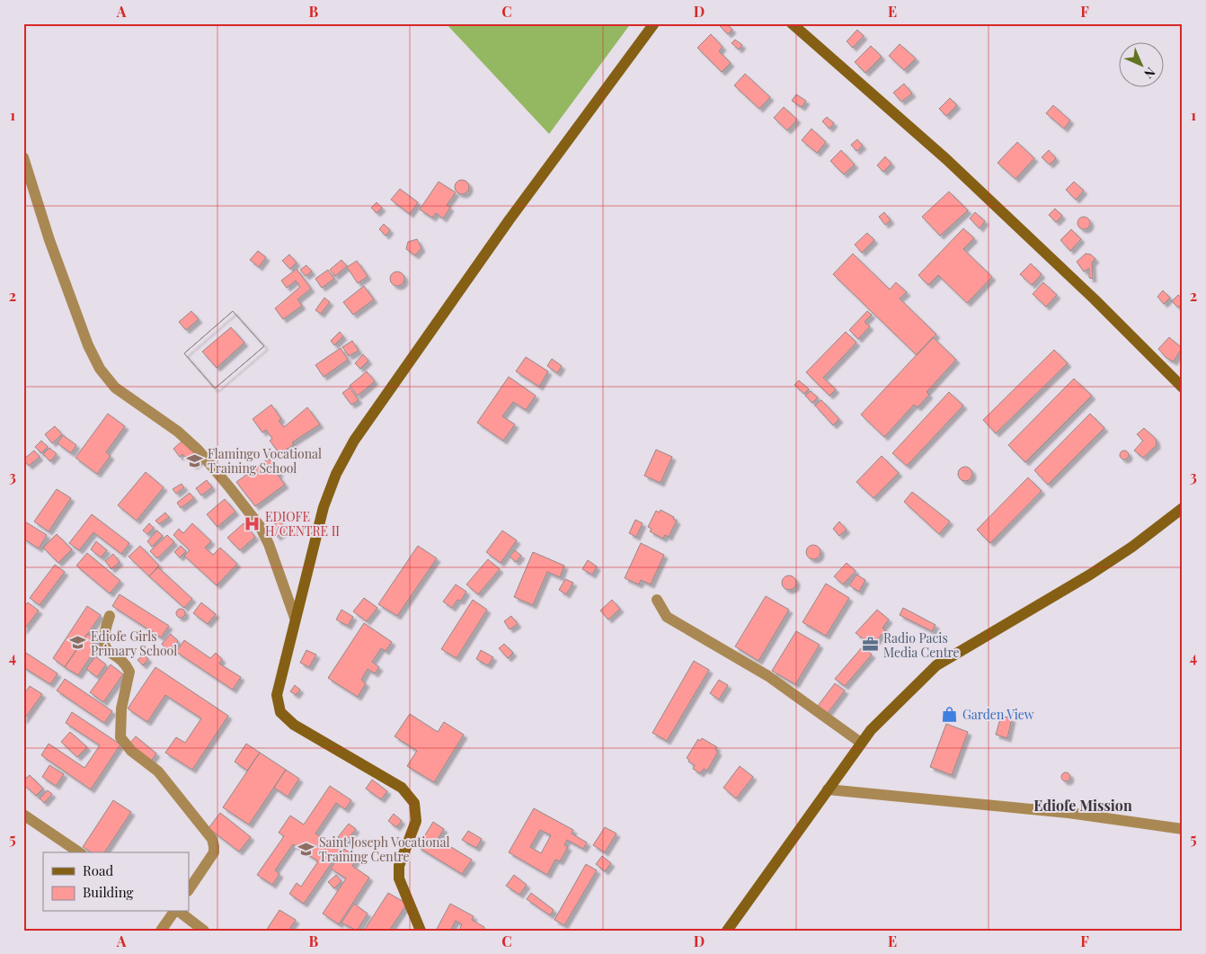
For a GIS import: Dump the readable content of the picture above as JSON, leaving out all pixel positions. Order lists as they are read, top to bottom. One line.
{"districts":["Ediofe Mission"],"places":{"school or university":["Flamingo Vocational Training School","Ediofe Girls Primary School","Saint Joseph Vocational Training Centre"],"hospital":["EDIOFE H/CENTRE II"],"office":["Radio Pacis Media Centre"],"shop":["Garden View"]},"legend":["Road","Building"],"north":"bottom right","grid":{"columns":["A","B","C","D","E","F"],"rows":["1","2","3","4","5"]}}
